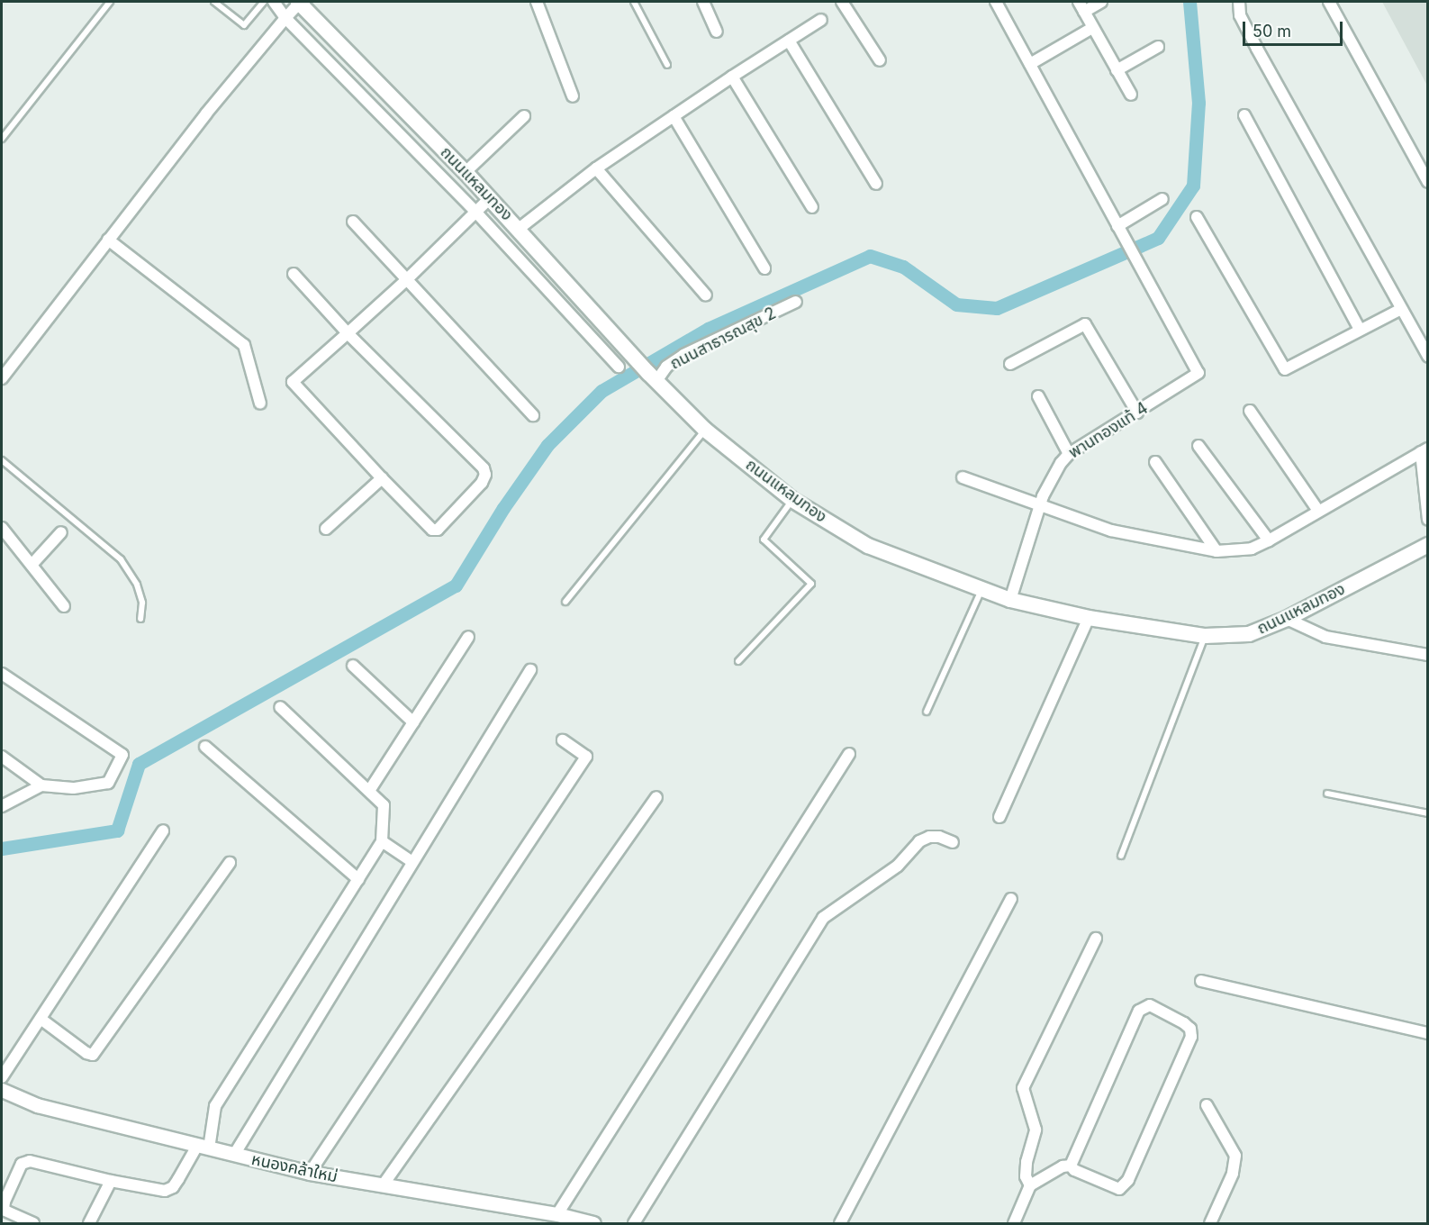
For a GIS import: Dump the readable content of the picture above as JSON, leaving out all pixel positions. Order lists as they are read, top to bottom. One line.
{"streets":{"main road":["ถนนแหลมทอง"],"street":["ถนนสาธารณสุข 2","พานทองแท้ 4","หนองคล้าใหม่"]},"crossings":[["ถนนแหลมทอง","ถนนสาธารณสุข 2"],["ถนนแหลมทอง","พานทองแท้ 4"]],"scale_bar":"50 m"}
